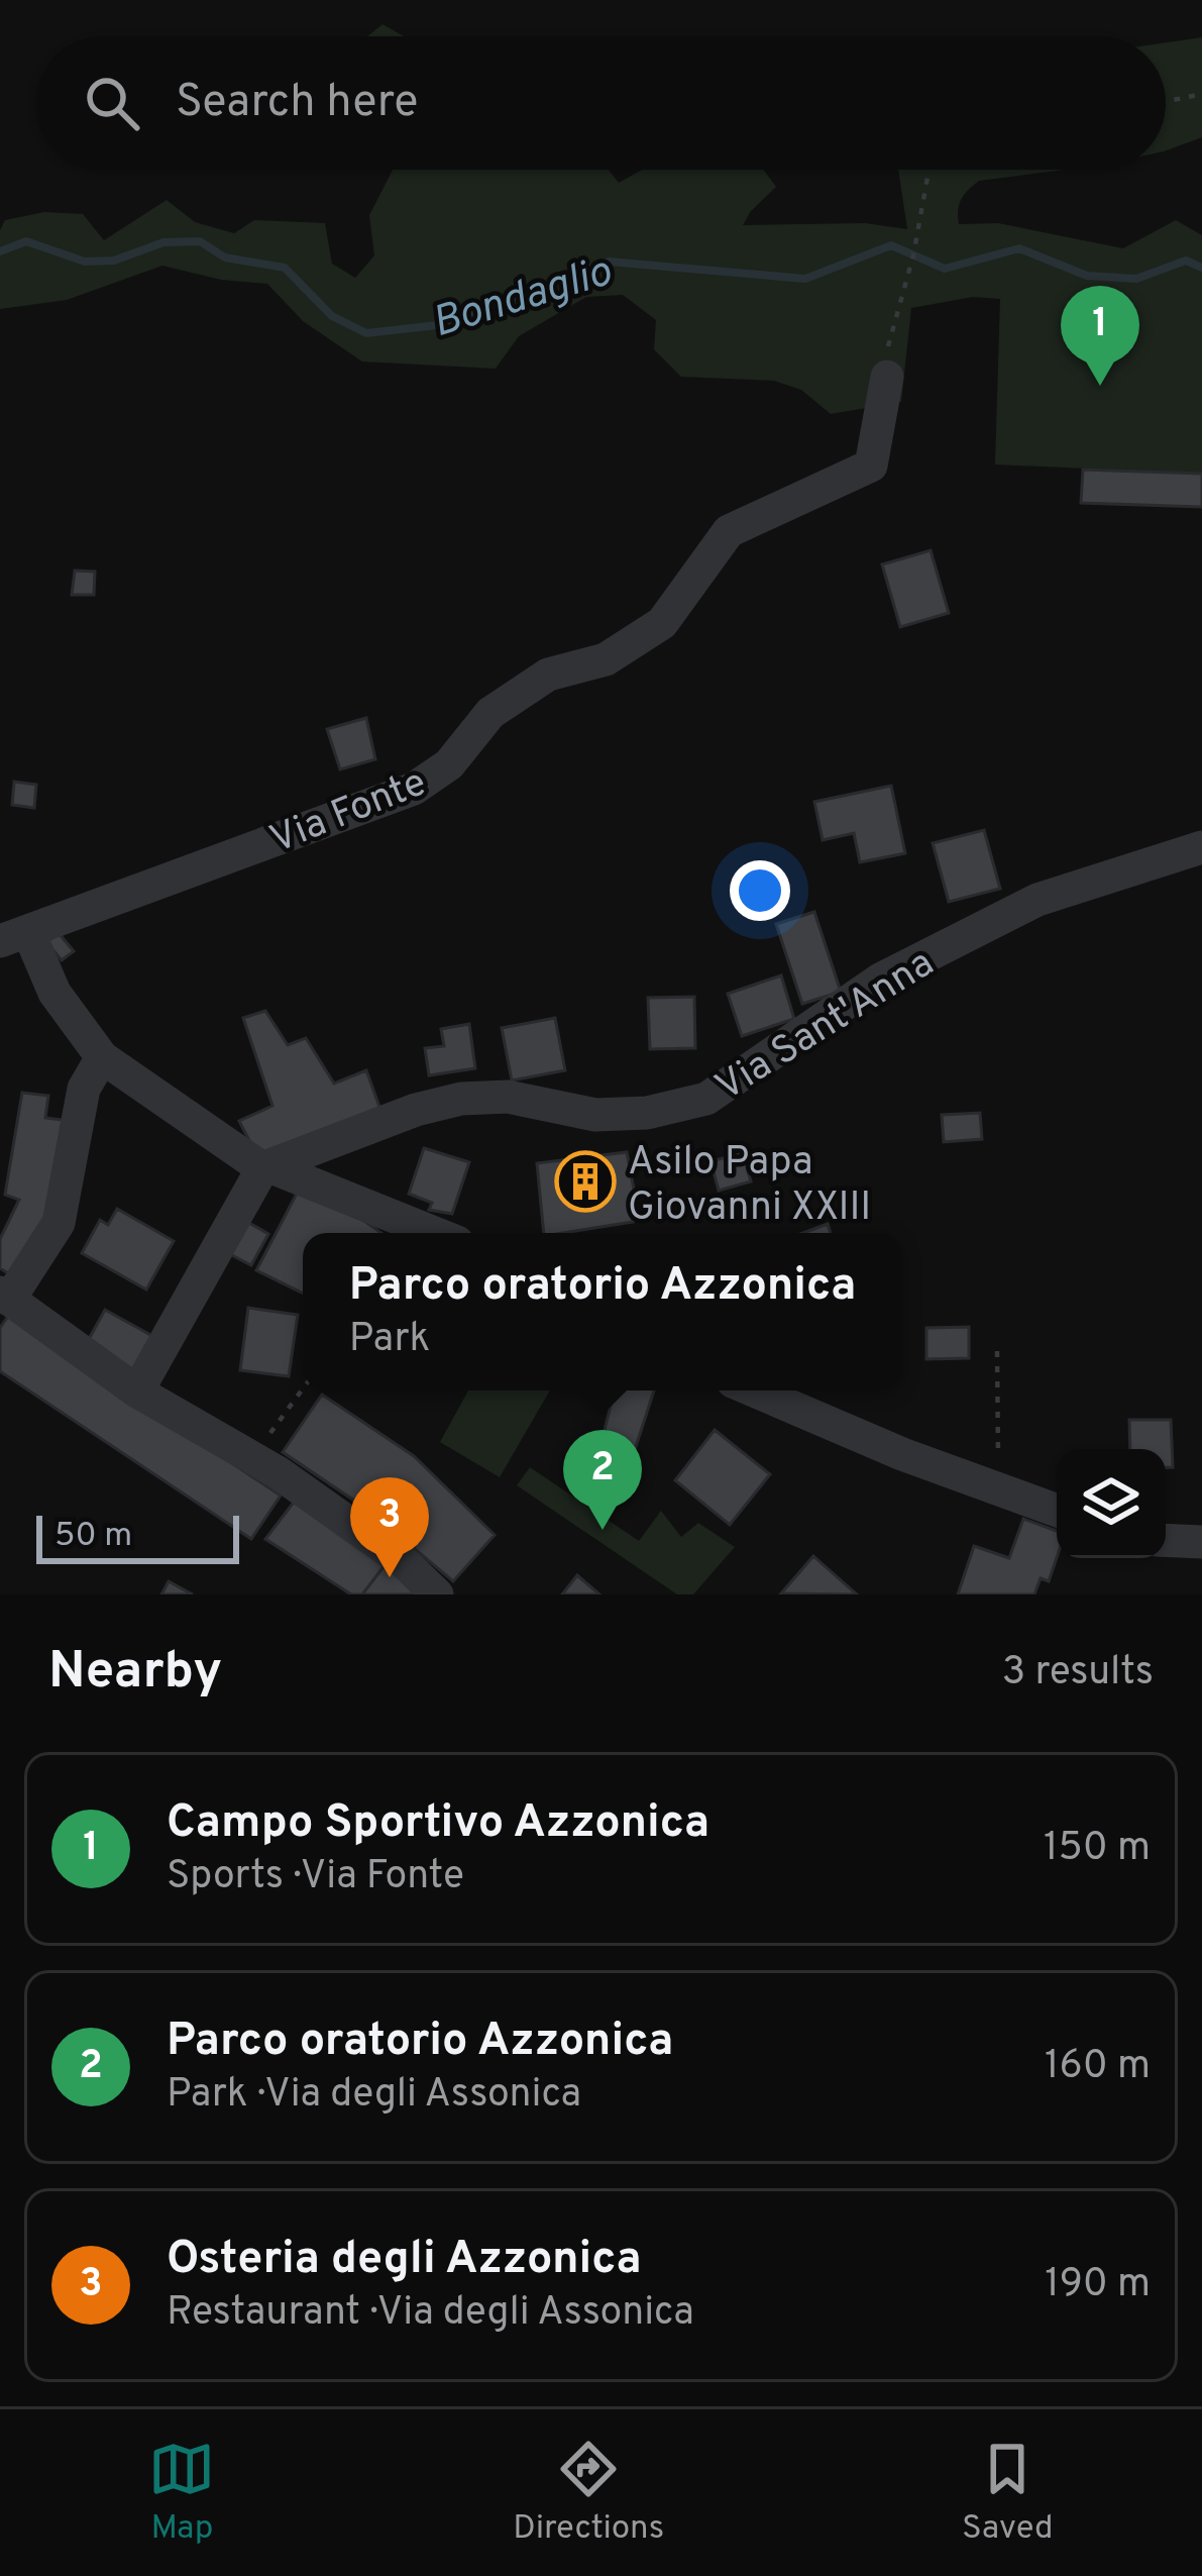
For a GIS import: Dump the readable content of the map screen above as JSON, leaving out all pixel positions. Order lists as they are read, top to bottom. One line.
{"streets":{"street":["Via Fonte","Via Sant'Anna"]},"water":["Bondaglio"],"places":{"building":["Asilo Papa Giovanni XXIII"]},"scale_bar":"50 m","page":{"search":"Search here","pins":["1","2","3"],"popup":["Parco oratorio Azzonica","Park"],"scale":"50 m","heading":["Nearby","3 results"],"list":[{"mark":"1","name":"Campo Sportivo Azzonica","note":"Sports · Via Fonte","value":"150 m"},{"mark":"2","name":"Parco oratorio Azzonica","note":"Park · Via degli Assonica","value":"160 m"},{"mark":"3","name":"Osteria degli Azzonica","note":"Restaurant · Via degli Assonica","value":"190 m"}],"nav":["Map","Directions","Saved"]}}
